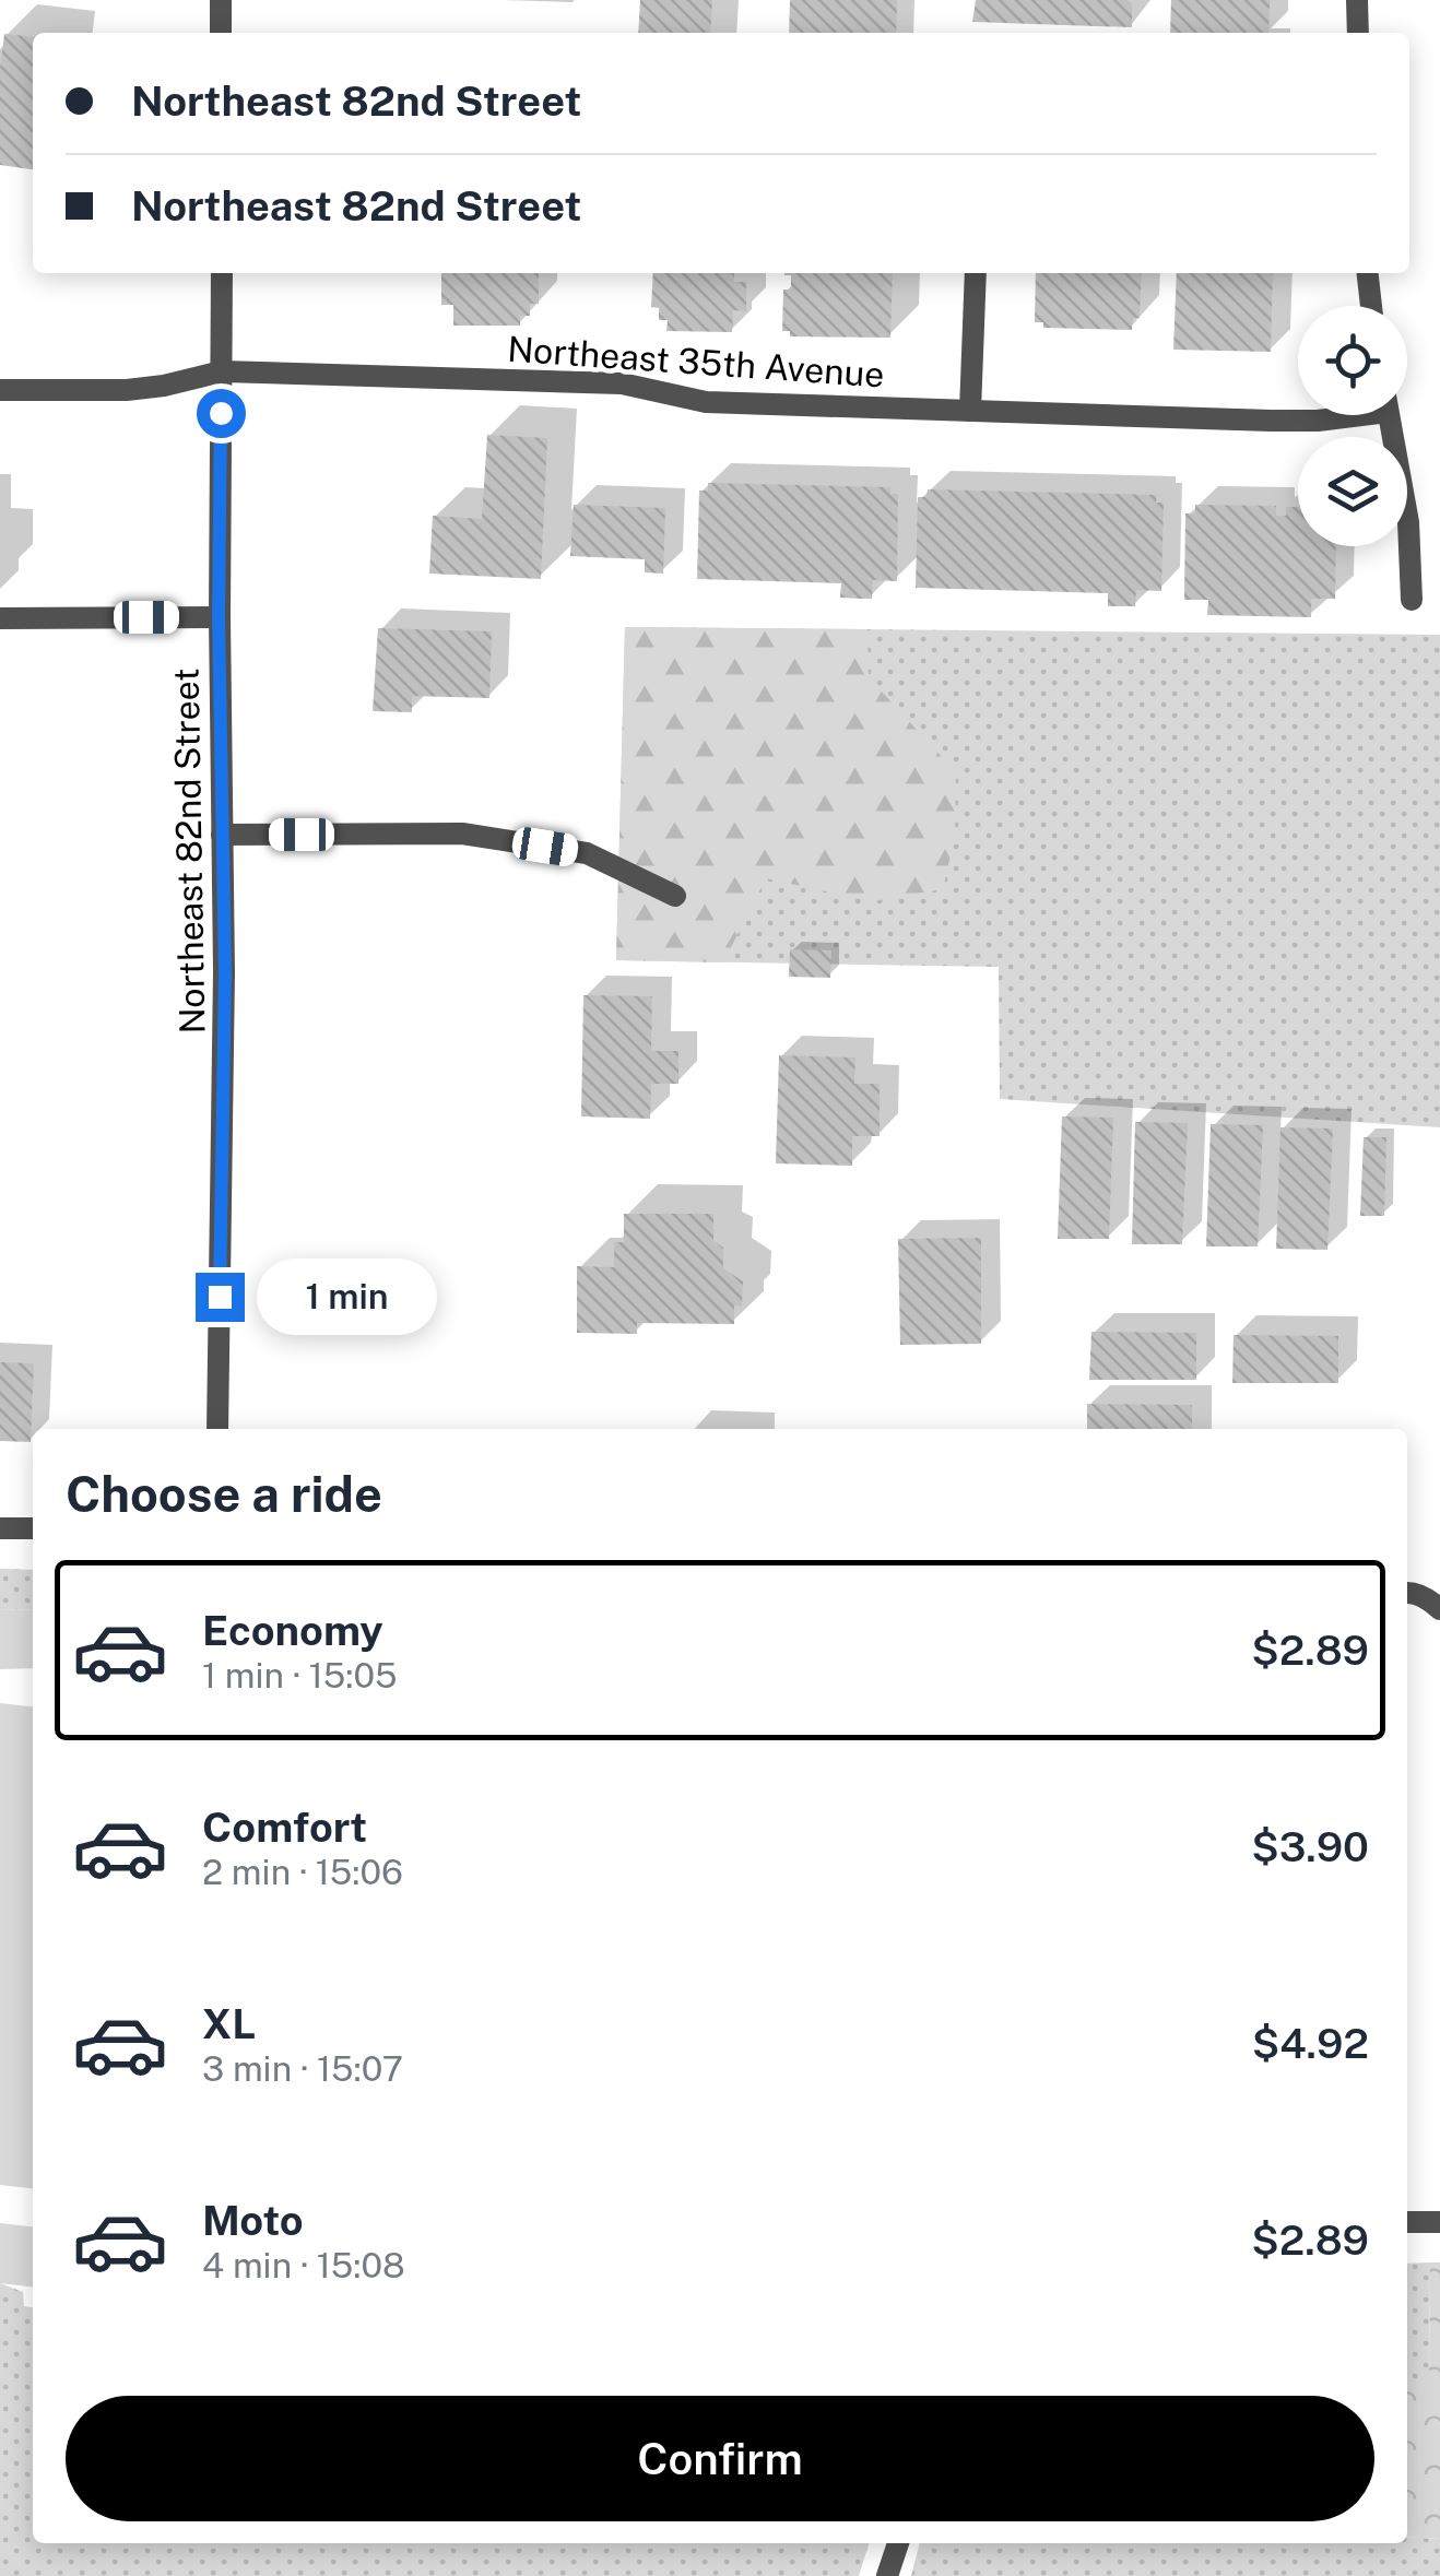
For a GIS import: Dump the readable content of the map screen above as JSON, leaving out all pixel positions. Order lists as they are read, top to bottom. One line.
{"streets":{"street":["Northeast 35th Avenue","Northeast 82nd Street"]},"crossings":[["Northeast 35th Avenue","Northeast 82nd Street"]],"page":{"banner":["Northeast 82nd Street","Northeast 82nd Street"],"bubble":"1 min","heading":"Choose a ride","list":[{"name":"Economy","note":"1 min · 15:05","value":"$2.89"},{"name":"Comfort","note":"2 min · 15:06","value":"$3.90"},{"name":"XL","note":"3 min · 15:07","value":"$4.92"},{"name":"Moto","note":"4 min · 15:08","value":"$2.89"}],"buttons":"Confirm"}}
